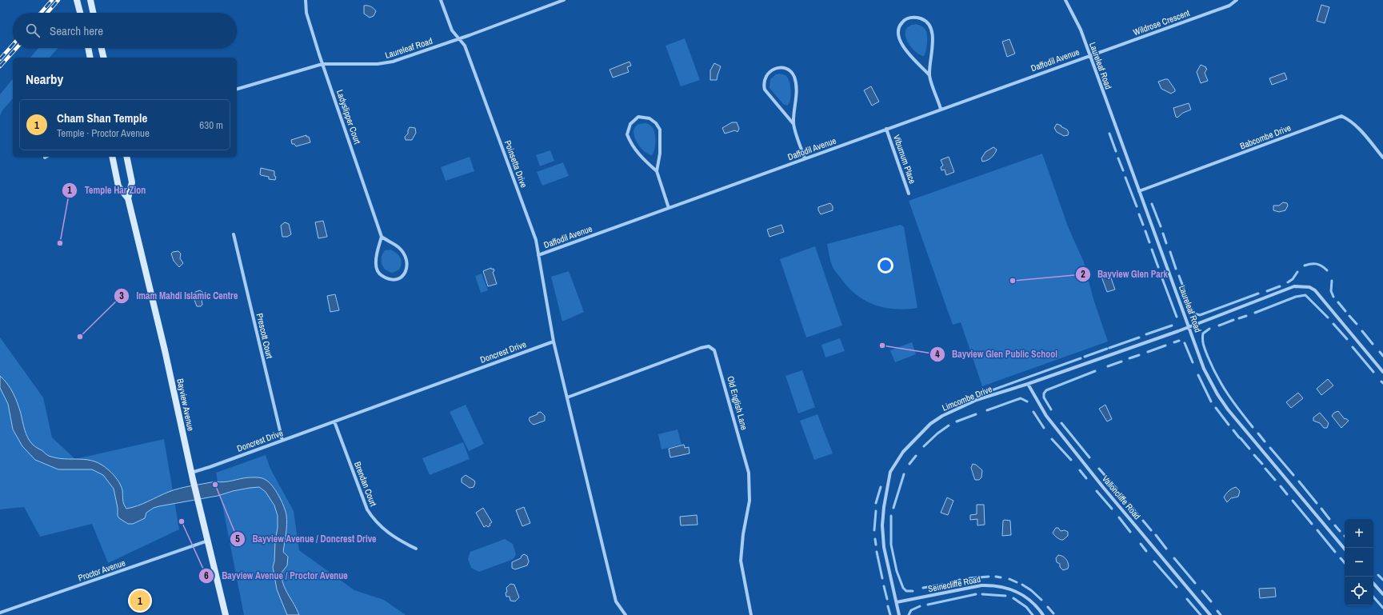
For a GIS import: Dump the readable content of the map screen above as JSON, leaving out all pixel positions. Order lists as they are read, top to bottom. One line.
{"streets":{"main road":["Bayview Avenue"],"street":["Wildrose Crescent","Laureleaf Road","Daffodil Avenue","Ladyslipper Court","Babcombe Drive","Viburnum Place","Poinsetta Drive","Prescott Court","Doncrest Drive","Limcombe Drive","Old English Lane","Brendan Court","Valloncliffe Road","Proctor Avenue","Seinecliffe Road"]},"crossings":[["Wildrose Crescent","Laureleaf Road"],["Wildrose Crescent","Daffodil Avenue"],["Laureleaf Road","Daffodil Avenue"],["Laureleaf Road","Ladyslipper Court"],["Laureleaf Road","Babcombe Drive"],["Laureleaf Road","Poinsetta Drive"],["Laureleaf Road","Limcombe Drive"],["Daffodil Avenue","Viburnum Place"],["Daffodil Avenue","Poinsetta Drive"],["Poinsetta Drive","Doncrest Drive"],["Prescott Court","Doncrest Drive"],["Doncrest Drive","Bayview Avenue"],["Doncrest Drive","Brendan Court"],["Limcombe Drive","Valloncliffe Road"],["Limcombe Drive","Seinecliffe Road"],["Bayview Avenue","Proctor Avenue"]],"places":["Temple Har Zion","Bayview Glen Park","Imam Mahdi Islamic Centre","Bayview Glen Public School","Bayview Avenue / Doncrest Drive","Bayview Avenue / Proctor Avenue"],"page":{"search":"Search here","heading":"Nearby","list":[{"mark":"1","name":"Cham Shan Temple","note":"Temple · Proctor Avenue","value":"630 m"}],"map_buttons":["+","−"],"pins":"1"}}
